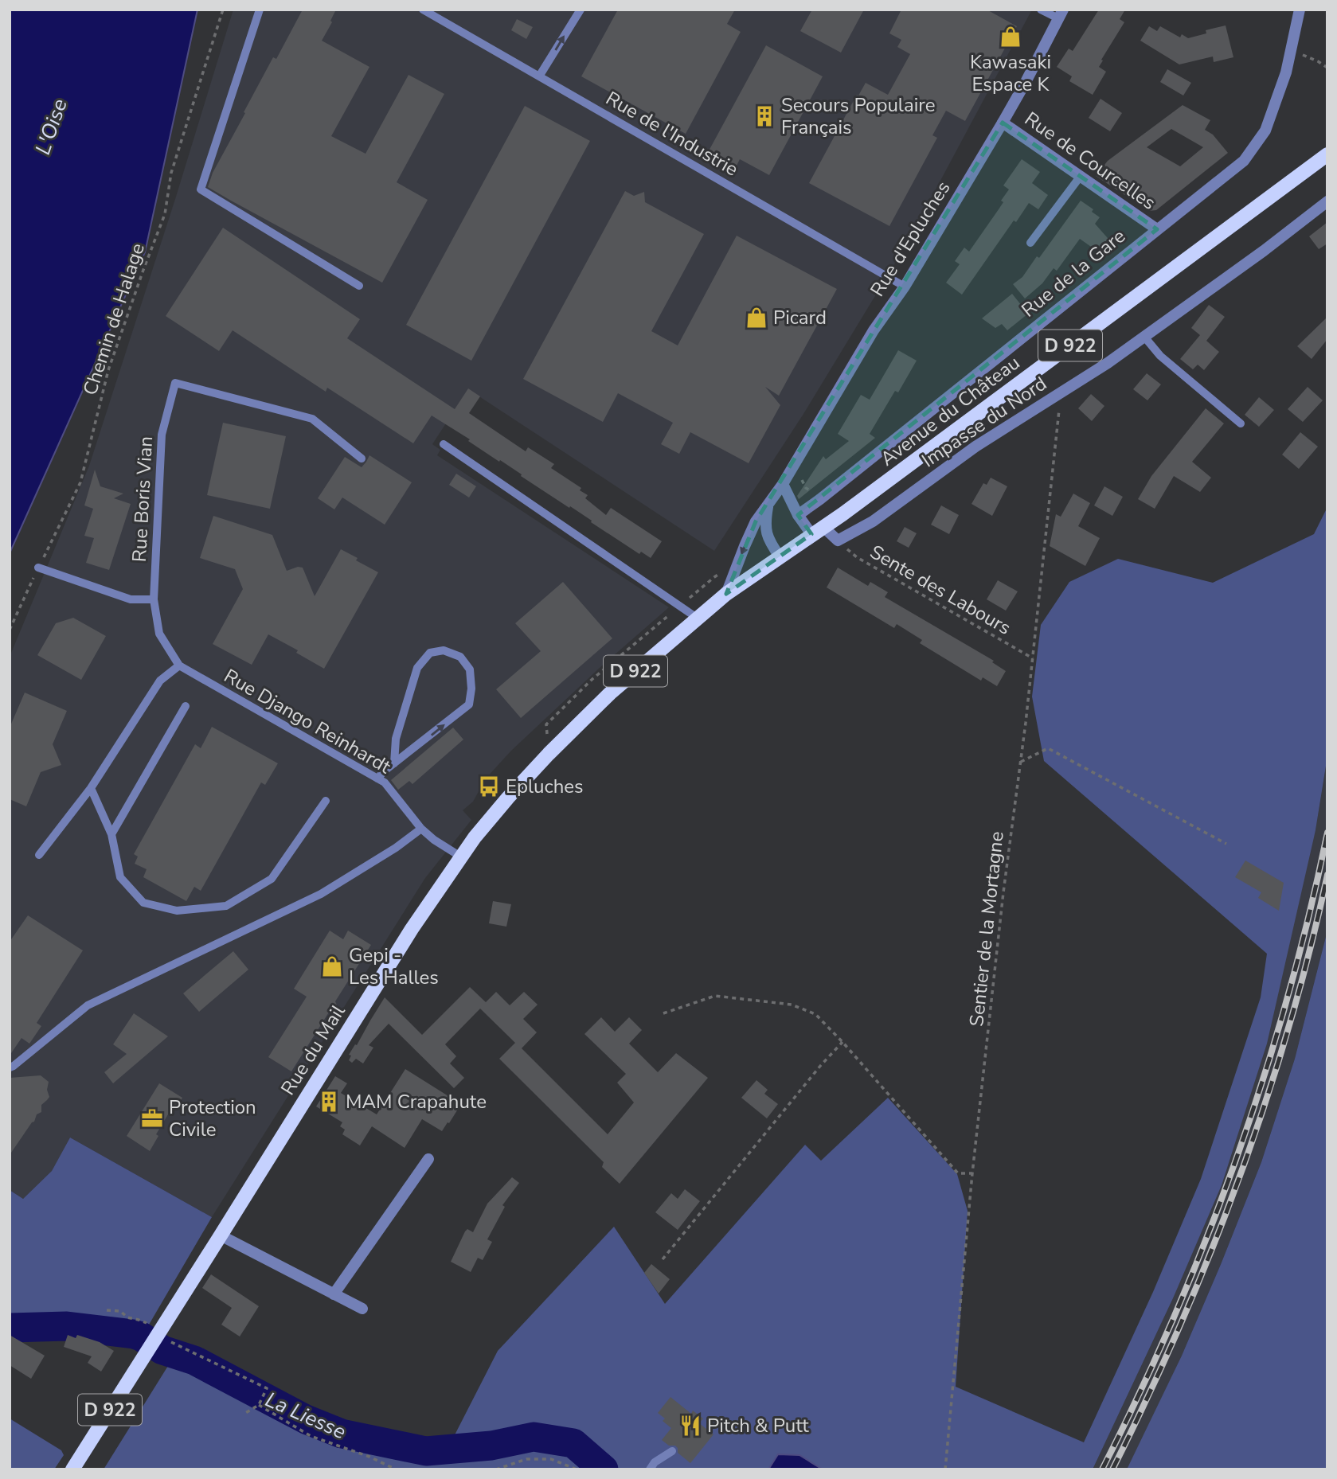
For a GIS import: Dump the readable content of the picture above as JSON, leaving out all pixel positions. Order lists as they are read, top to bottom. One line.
{"streets":{"main road":["D 922","Avenue du Château","Rue du Mail"],"street":["Rue de Courcelles","Rue d'Epluches","Rue de la Gare","Impasse du Nord"],"lane":["Rue de l'Industrie","Rue Boris Vian","Rue Django Reinhardt"],"path":["Chemin de Halage","Sente des Labours","Sentier de la Mortagne"]},"crossings":[["Rue de l'Industrie","Rue d'Epluches"],["Rue de Courcelles","Rue d'Epluches"],["Rue de Courcelles","Rue de la Gare"],["Rue d'Epluches","Avenue du Château"],["Rue d'Epluches","Rue du Mail"],["Avenue du Château","Rue du Mail"],["Impasse du Nord","Sente des Labours"],["Impasse du Nord","Sentier de la Mortagne"],["Rue Boris Vian","Rue Django Reinhardt"],["Sente des Labours","Sentier de la Mortagne"],["Rue Django Reinhardt","Rue du Mail"]],"water":["L'Oise","La Liesse"],"places":{"shop":["Kawasaki Espace K","Picard","Gepi - Les Halles"],"building":["Secours Populaire Français","MAM Crapahute"],"bus stop":["Epluches"],"office":["Protection Civile"],"restaurant":["Pitch & Putt"]}}
